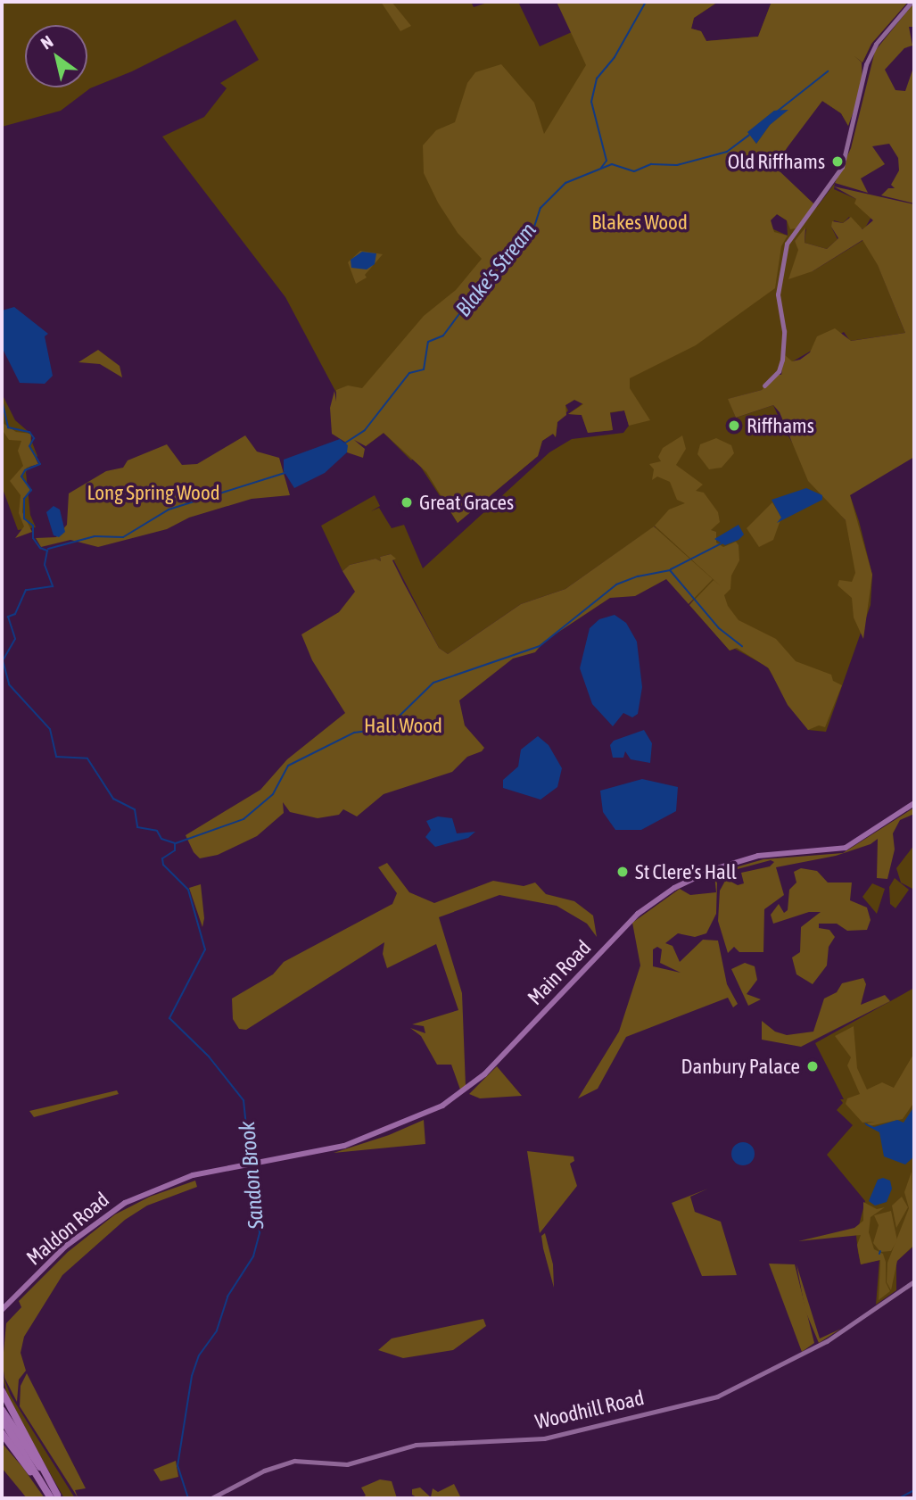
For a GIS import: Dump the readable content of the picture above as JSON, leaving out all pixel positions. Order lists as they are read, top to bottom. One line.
{"streets":{"main road":["Main Road","Maldon Road"],"street":["Woodhill Road"]},"crossings":[["Main Road","Maldon Road"]],"water":["Blake's Stream","Sandon Brook"],"parks":["Blakes Wood","Long Spring Wood","Hall Wood"],"places":["Old Riffhams","Riffhams","Great Graces","St Clere's Hall","Danbury Palace"],"north":"top left"}
